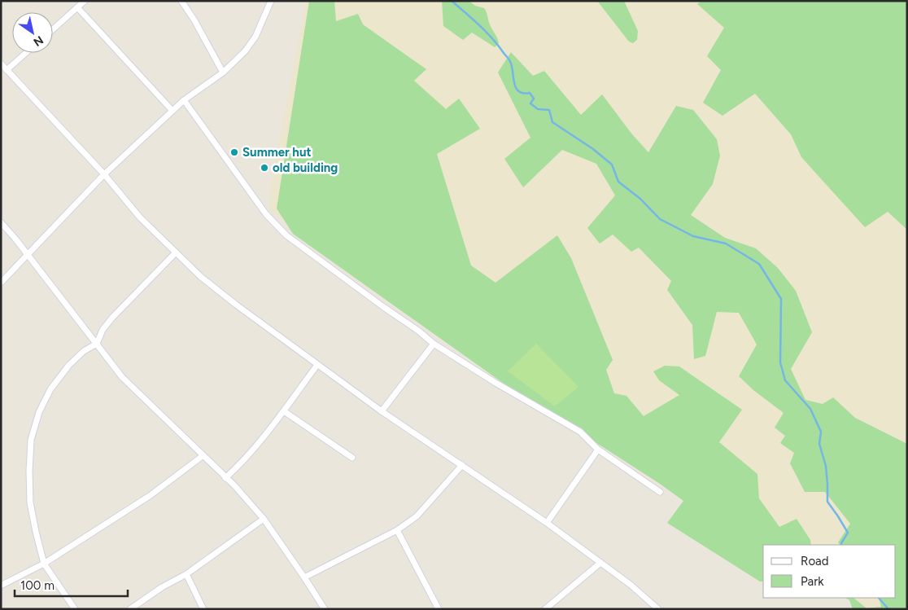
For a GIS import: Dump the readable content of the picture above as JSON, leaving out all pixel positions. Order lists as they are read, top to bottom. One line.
{"places":["Summer hut","old building"],"legend":["Road","Park"],"scale_bar":"100 m","north":"bottom right"}
